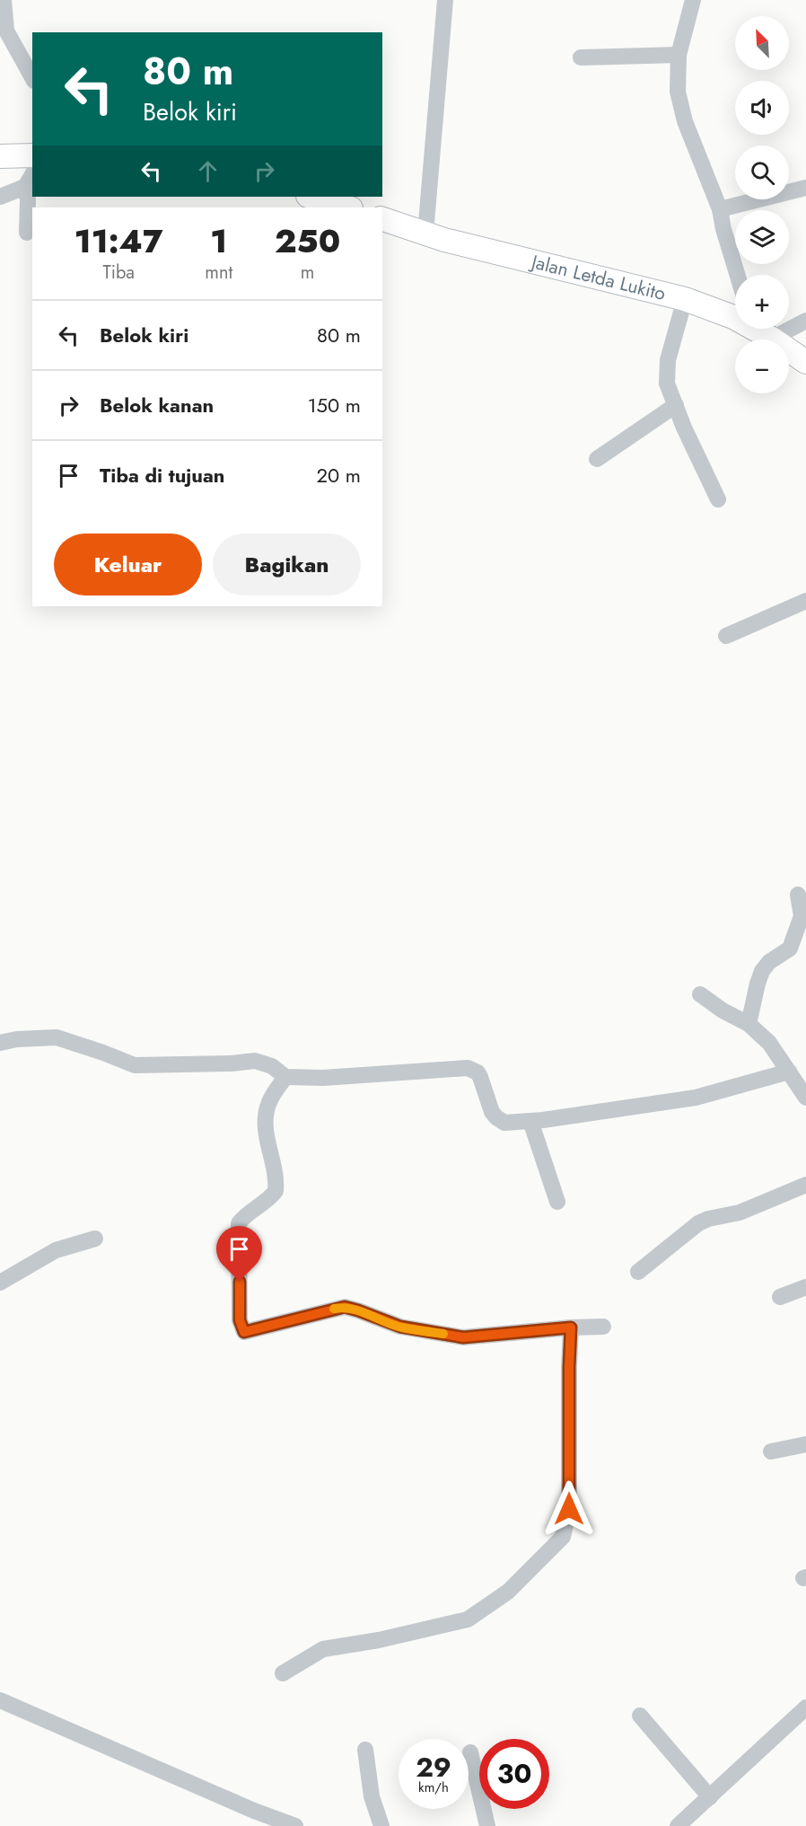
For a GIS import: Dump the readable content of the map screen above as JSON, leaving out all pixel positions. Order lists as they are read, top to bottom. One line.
{"streets":{"street":["Jalan Letda Lukito"]},"north":"top left","page":{"map_buttons":["+","−"],"turn":["80 m","Belok kiri"],"eta":["11:47","Tiba","1","mnt","250","m"],"list":[{"name":"Belok kiri","value":"80 m"},{"name":"Belok kanan","value":"150 m"},{"name":"Tiba di tujuan","value":"20 m"}],"buttons":["Keluar","Bagikan"],"speed":"29 km/h","limit":"30"}}
